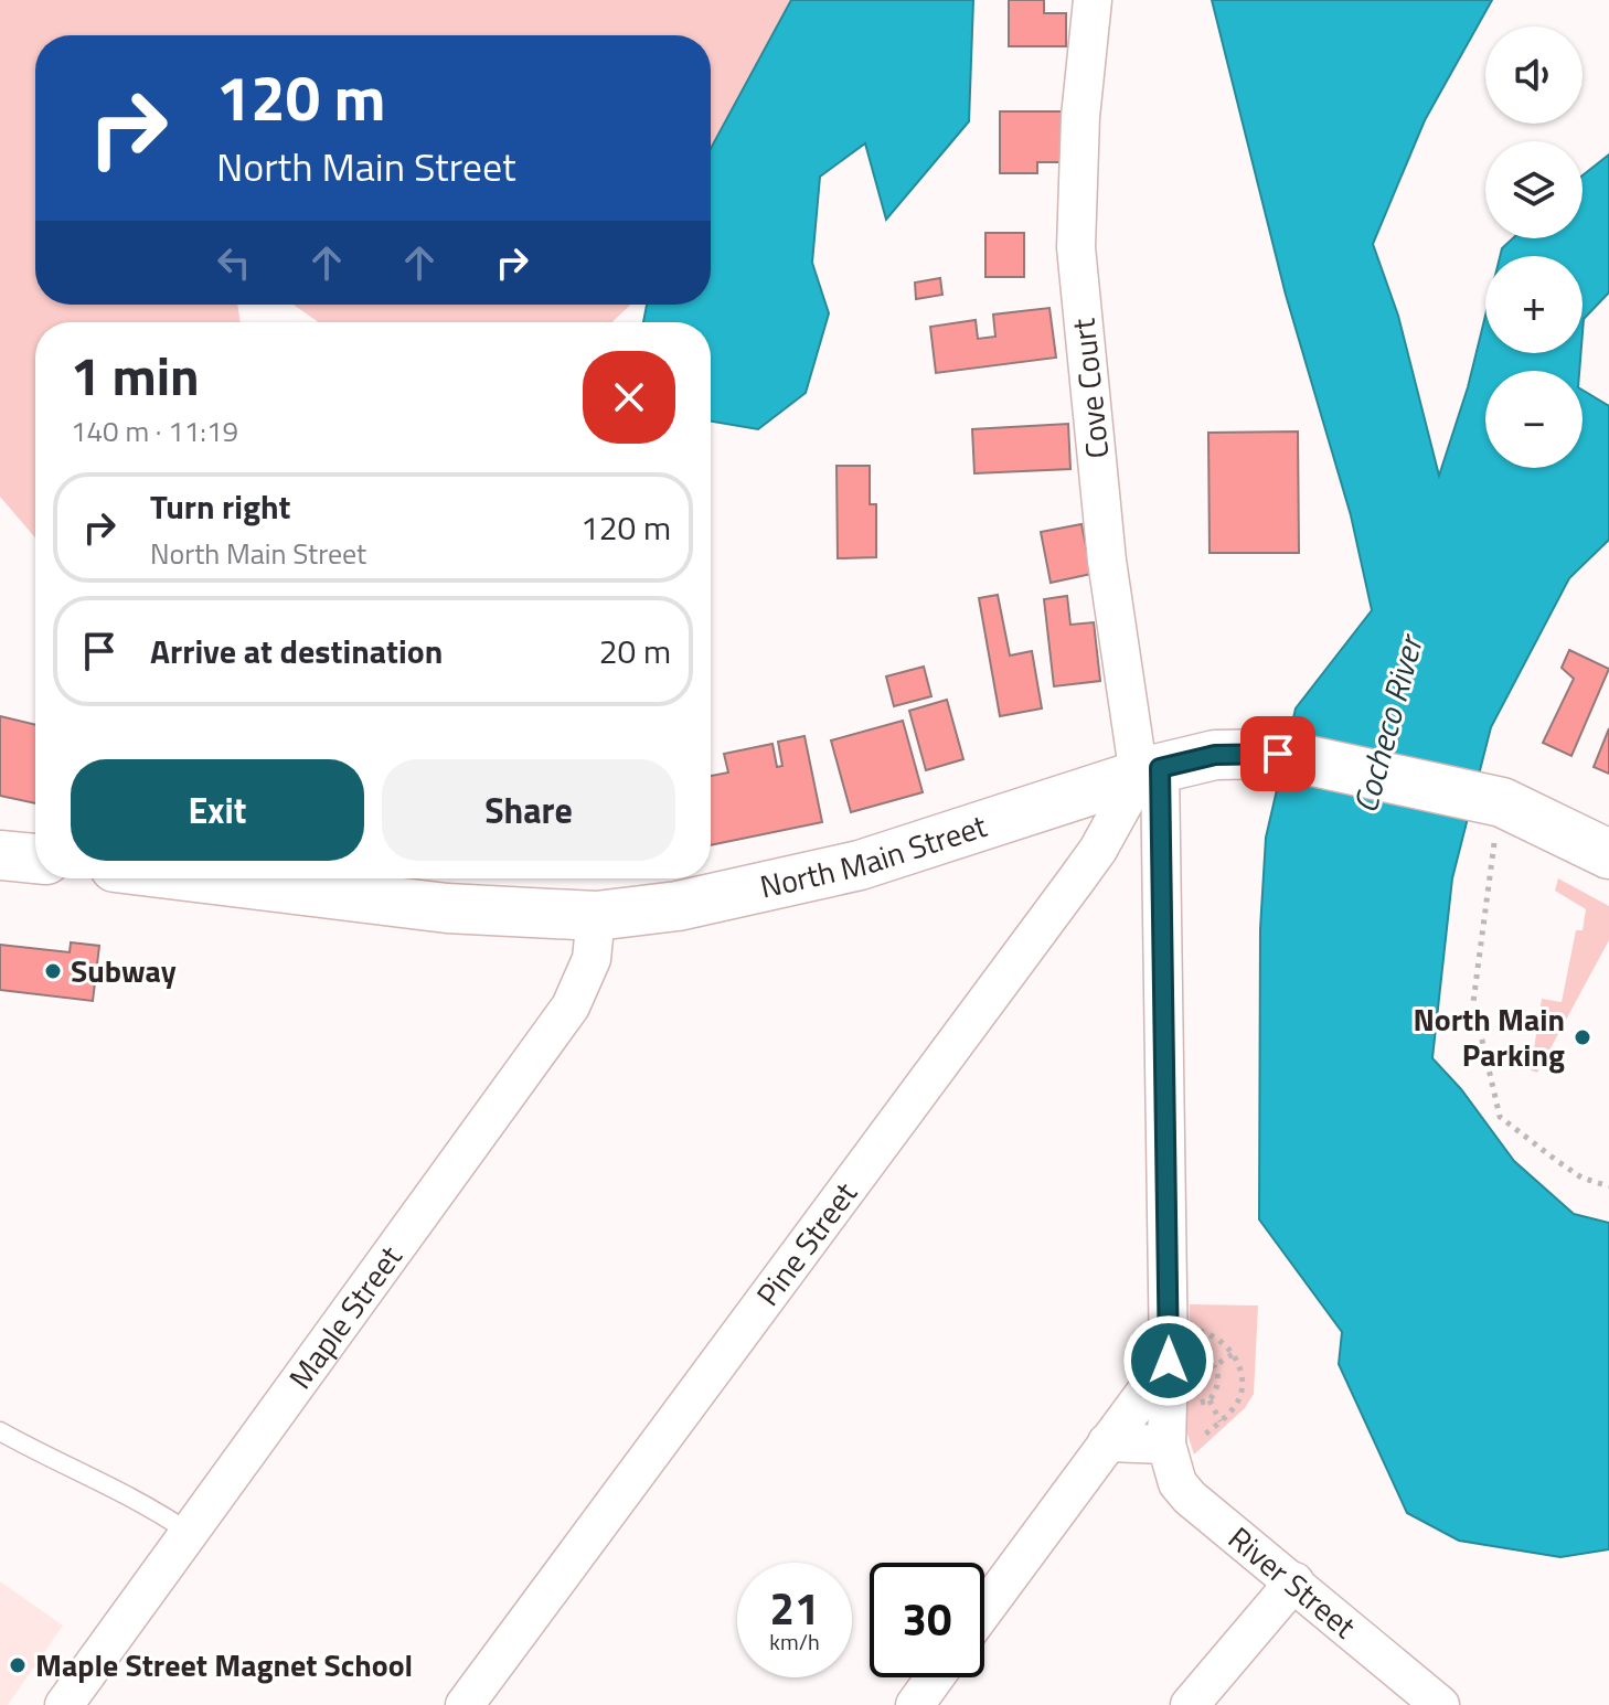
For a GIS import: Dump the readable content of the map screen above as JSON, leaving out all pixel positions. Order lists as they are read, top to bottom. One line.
{"streets":{"main road":["North Main Street"],"street":["Cove Court","Pine Street","Maple Street","River Street"]},"crossings":[["Cove Court","North Main Street"],["Cove Court","Pine Street"],["Cove Court","River Street"],["North Main Street","Pine Street"],["North Main Street","Maple Street"],["North Main Street","River Street"],["Pine Street","River Street"]],"water":["Cocheco River"],"places":["Subway","North Main Parking","Maple Street Magnet School"],"page":{"map_buttons":["+","−"],"turn":["120 m","North Main Street"],"heading":["1 min","140 m · 11:19"],"list":[{"name":"Turn right","note":"North Main Street","value":"120 m"},{"name":"Arrive at destination","value":"20 m"}],"buttons":["Exit","Share"],"speed":"21 km/h","limit":"30"}}
